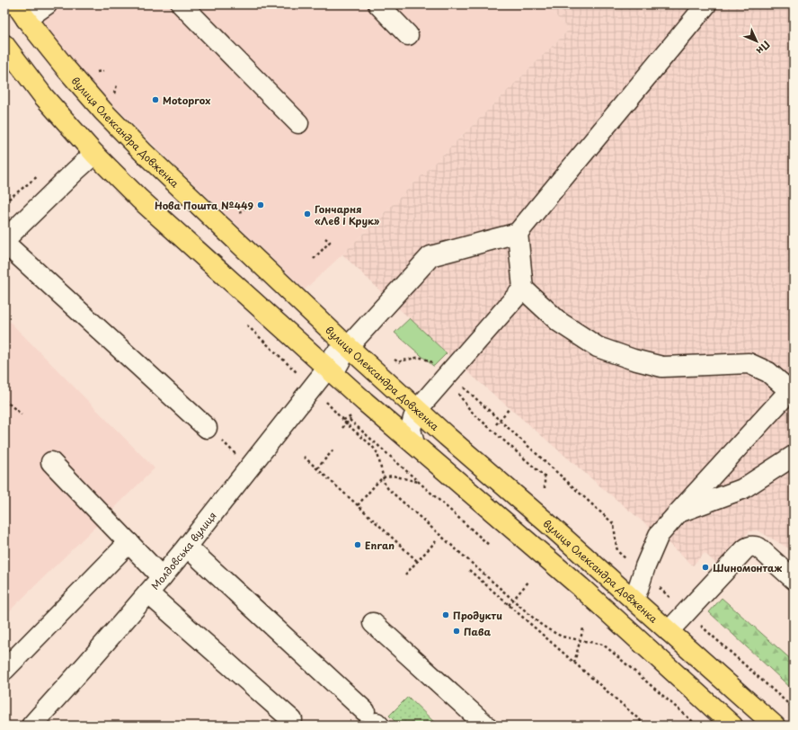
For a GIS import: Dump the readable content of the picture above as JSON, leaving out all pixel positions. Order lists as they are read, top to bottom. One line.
{"streets":{"main road":["вулиця Олександра Довженка"],"street":["Молдовська вулиця"]},"crossings":[["вулиця Олександра Довженка","Молдовська вулиця"]],"places":["Motoprox","Нова Пошта №449","Гончарня «Лев і Крук»","Enran","Шиномонтаж","Продукти","Пава"],"north":"bottom right"}
